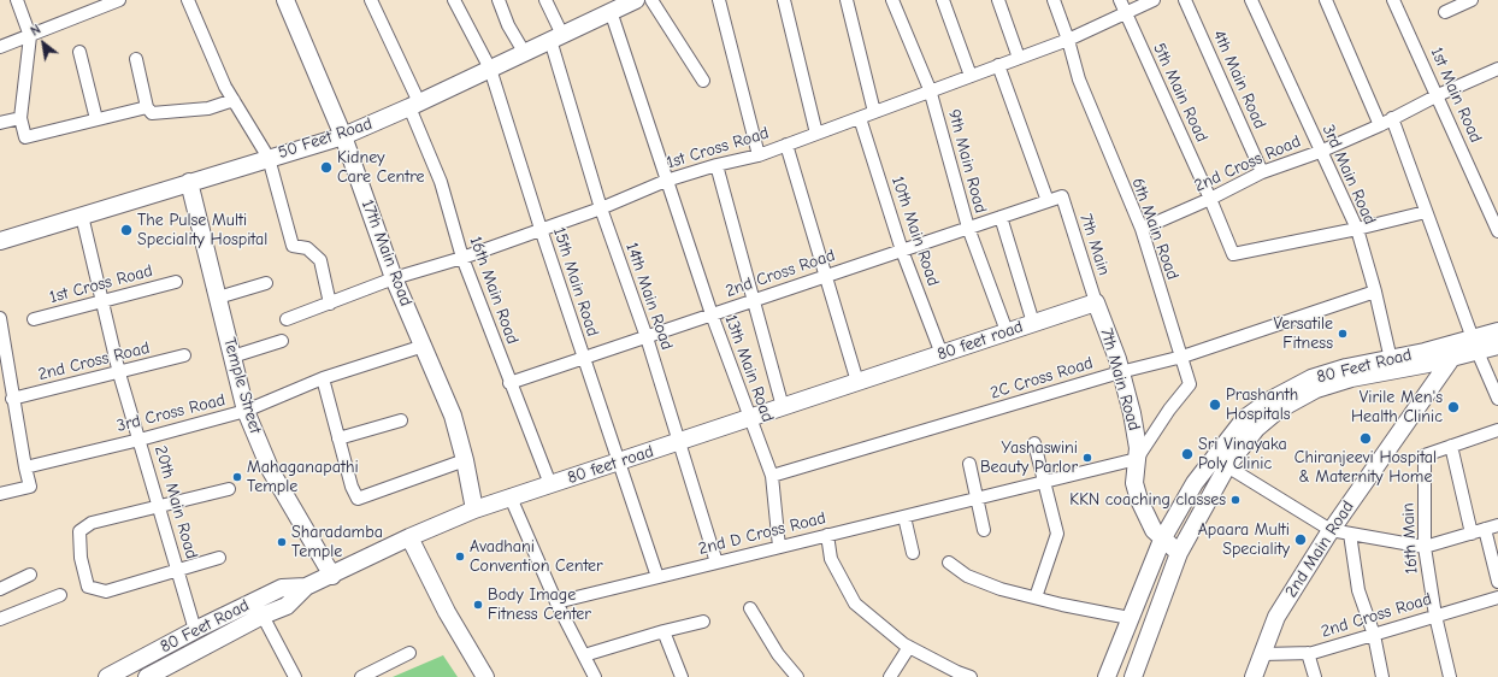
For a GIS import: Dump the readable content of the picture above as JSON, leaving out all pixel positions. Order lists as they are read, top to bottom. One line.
{"streets":{"street":["4th Main Road","5th Main Road","1st Main Road","50 Feet Road","1st Cross Road","9th Main Road","2nd Cross Road","3rd Main Road","6th Main Road","10th Main Road","7th Main","17th Main Road","15th Main Road","16th Main Road","14th Main Road","80 feet road","80 Feet Road","13th Main Road","2C Cross Road","7th Main Road","Temple Street","3rd Cross Road","20th Main Road","2nd D Cross Road","16th Main","2nd Main Road"]},"crossings":[["4th Main Road","2nd Cross Road"],["5th Main Road","1st Cross Road"],["5th Main Road","2nd Cross Road"],["5th Main Road","3rd Main Road"],["1st Main Road","2nd Cross Road"],["50 Feet Road","17th Main Road"],["50 Feet Road","15th Main Road"],["50 Feet Road","16th Main Road"],["50 Feet Road","14th Main Road"],["50 Feet Road","13th Main Road"],["50 Feet Road","Temple Street"],["50 Feet Road","20th Main Road"],["1st Cross Road","9th Main Road"],["1st Cross Road","6th Main Road"],["1st Cross Road","10th Main Road"],["1st Cross Road","17th Main Road"],["1st Cross Road","15th Main Road"],["1st Cross Road","16th Main Road"],["1st Cross Road","14th Main Road"],["1st Cross Road","13th Main Road"],["1st Cross Road","20th Main Road"],["9th Main Road","2nd Cross Road"],["9th Main Road","80 feet road"],["2nd Cross Road","3rd Main Road"],["2nd Cross Road","6th Main Road"],["2nd Cross Road","10th Main Road"],["2nd Cross Road","7th Main"],["2nd Cross Road","15th Main Road"],["2nd Cross Road","16th Main Road"],["2nd Cross Road","14th Main Road"],["2nd Cross Road","13th Main Road"],["2nd Cross Road","20th Main Road"],["2nd Cross Road","16th Main"],["2nd Cross Road","2nd Main Road"],["3rd Main Road","80 Feet Road"],["3rd Main Road","2C Cross Road"],["6th Main Road","2C Cross Road"],["6th Main Road","7th Main Road"],["6th Main Road","2nd D Cross Road"],["10th Main Road","80 feet road"],["7th Main","80 feet road"],["7th Main","7th Main Road"],["17th Main Road","80 feet road"],["17th Main Road","3rd Cross Road"],["15th Main Road","80 feet road"],["15th Main Road","2nd D Cross Road"],["16th Main Road","80 feet road"],["14th Main Road","80 feet road"],["14th Main Road","2nd D Cross Road"],["80 feet road","80 Feet Road"],["80 feet road","13th Main Road"],["80 feet road","7th Main Road"],["80 feet road","Temple Street"],["80 Feet Road","7th Main Road"],["80 Feet Road","20th Main Road"],["80 Feet Road","2nd Main Road"],["13th Main Road","2C Cross Road"],["13th Main Road","2nd D Cross Road"],["2C Cross Road","7th Main Road"],["7th Main Road","2nd D Cross Road"],["Temple Street","3rd Cross Road"],["3rd Cross Road","20th Main Road"]],"places":["Kidney Care Centre","The Pulse Multi Speciality Hospital","Versatile Fitness","Prashanth Hospitals","Virile Men's Health Clinic","Chiranjeevi Hospital & Maternity Home","Sri Vinayaka Poly Clinic","Yashaswini Beauty Parlor","Mahaganapathi Temple","KKN coaching classes","Apaara Multi Speciality","Sharadamba Temple","Avadhani Convention Center","Body Image Fitness Center"],"north":"top left"}
